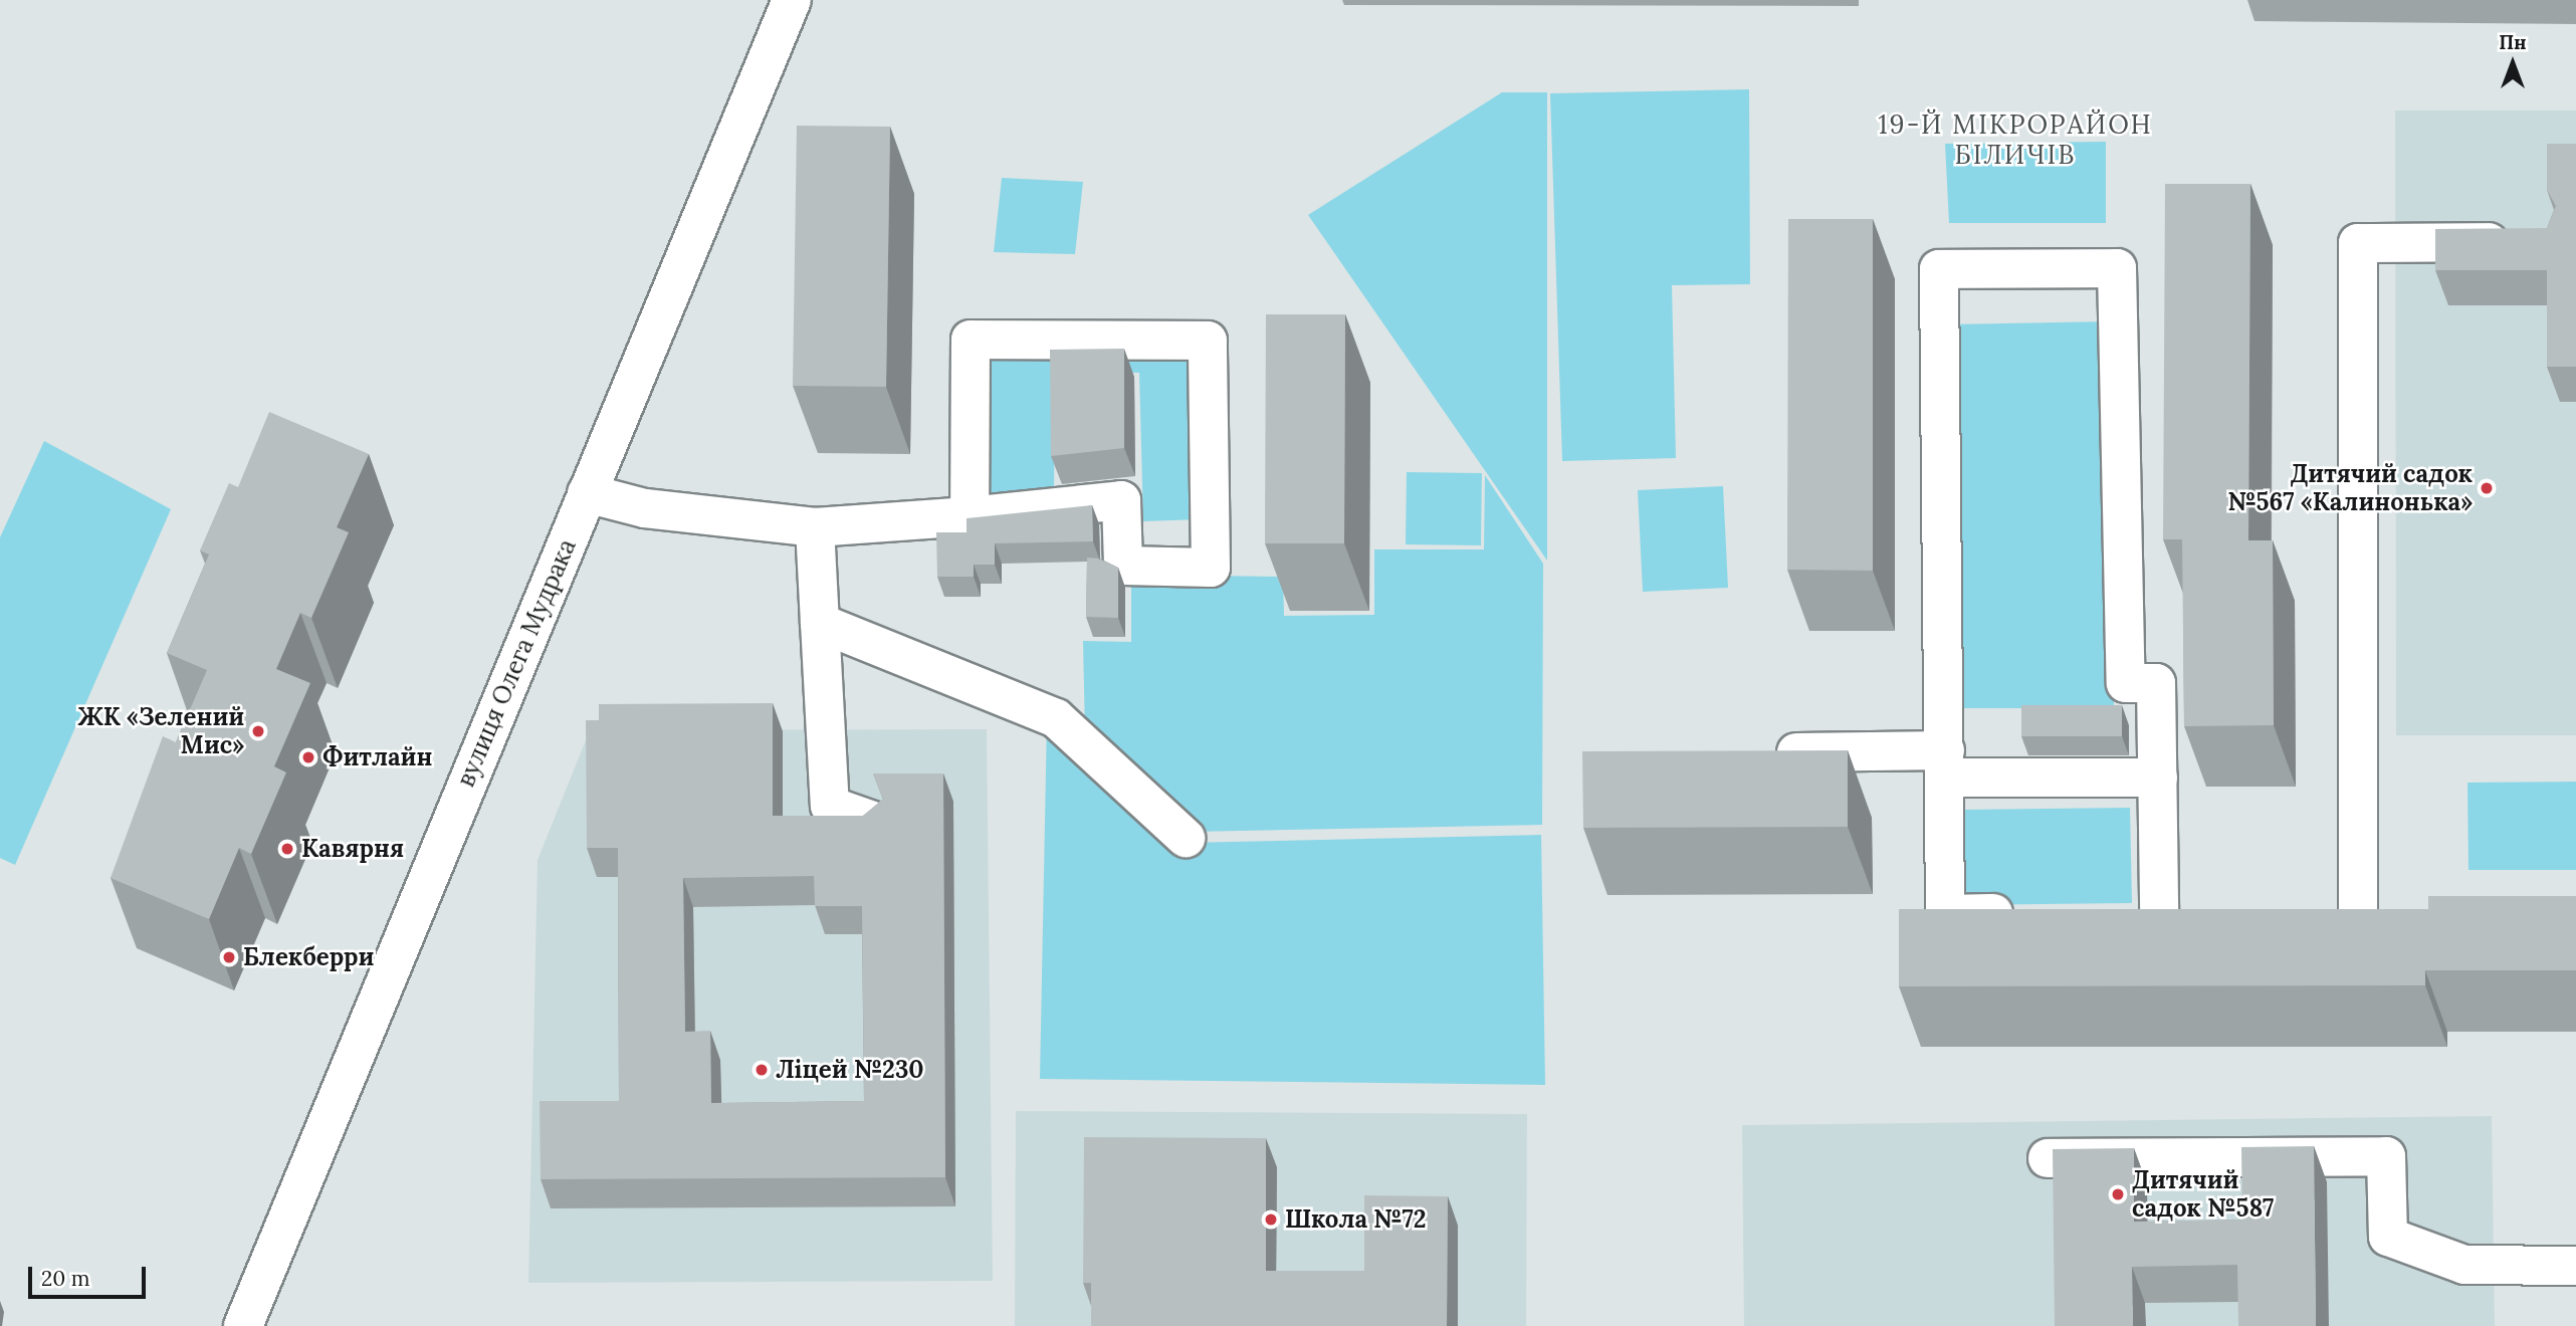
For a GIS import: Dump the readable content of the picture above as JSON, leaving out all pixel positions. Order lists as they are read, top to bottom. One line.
{"streets":{"street":["вулиця Олега Мудрака"]},"districts":["19-Й МІКРОРАЙОН БІЛИЧІВ"],"places":["Дитячий садок №567 «Калинонька»","ЖК «Зелений Мис»","Фитлайн","Кавярня","Блекберри","Ліцей №230","Дитячий садок №587","Школа №72"],"scale_bar":"20 m","north":"top"}
